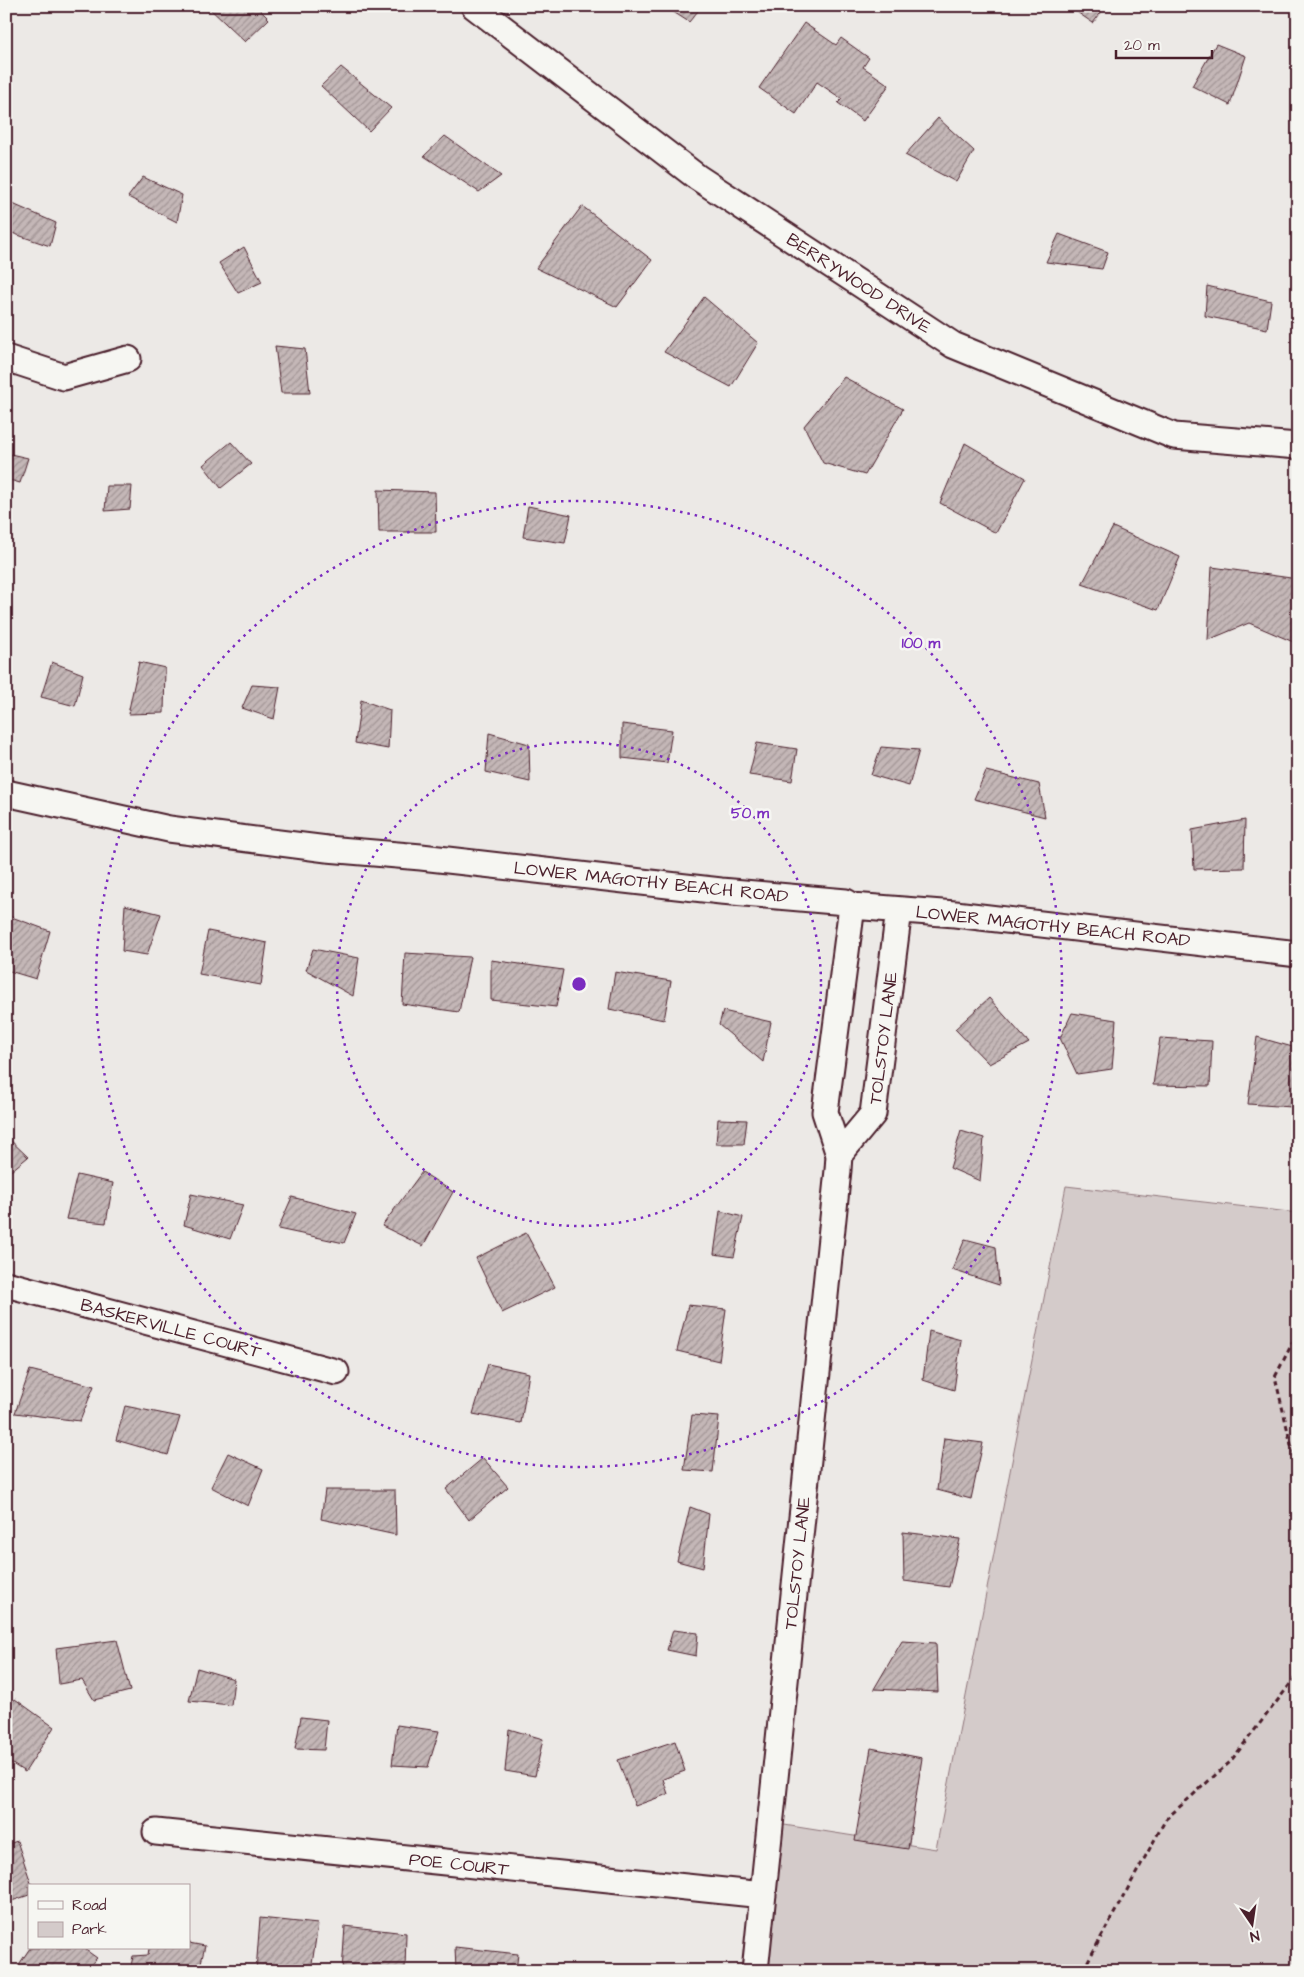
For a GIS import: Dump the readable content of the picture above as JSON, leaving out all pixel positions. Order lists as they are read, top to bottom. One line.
{"streets":{"street":["BERRYWOOD DRIVE","LOWER MAGOTHY BEACH ROAD","TOLSTOY LANE","BASKERVILLE COURT","POE COURT"]},"crossings":[["LOWER MAGOTHY BEACH ROAD","TOLSTOY LANE"],["TOLSTOY LANE","POE COURT"]],"legend":["Road","Park"],"scale_bar":"20 m","north":"bottom","rings":["100 m","50 m"]}
